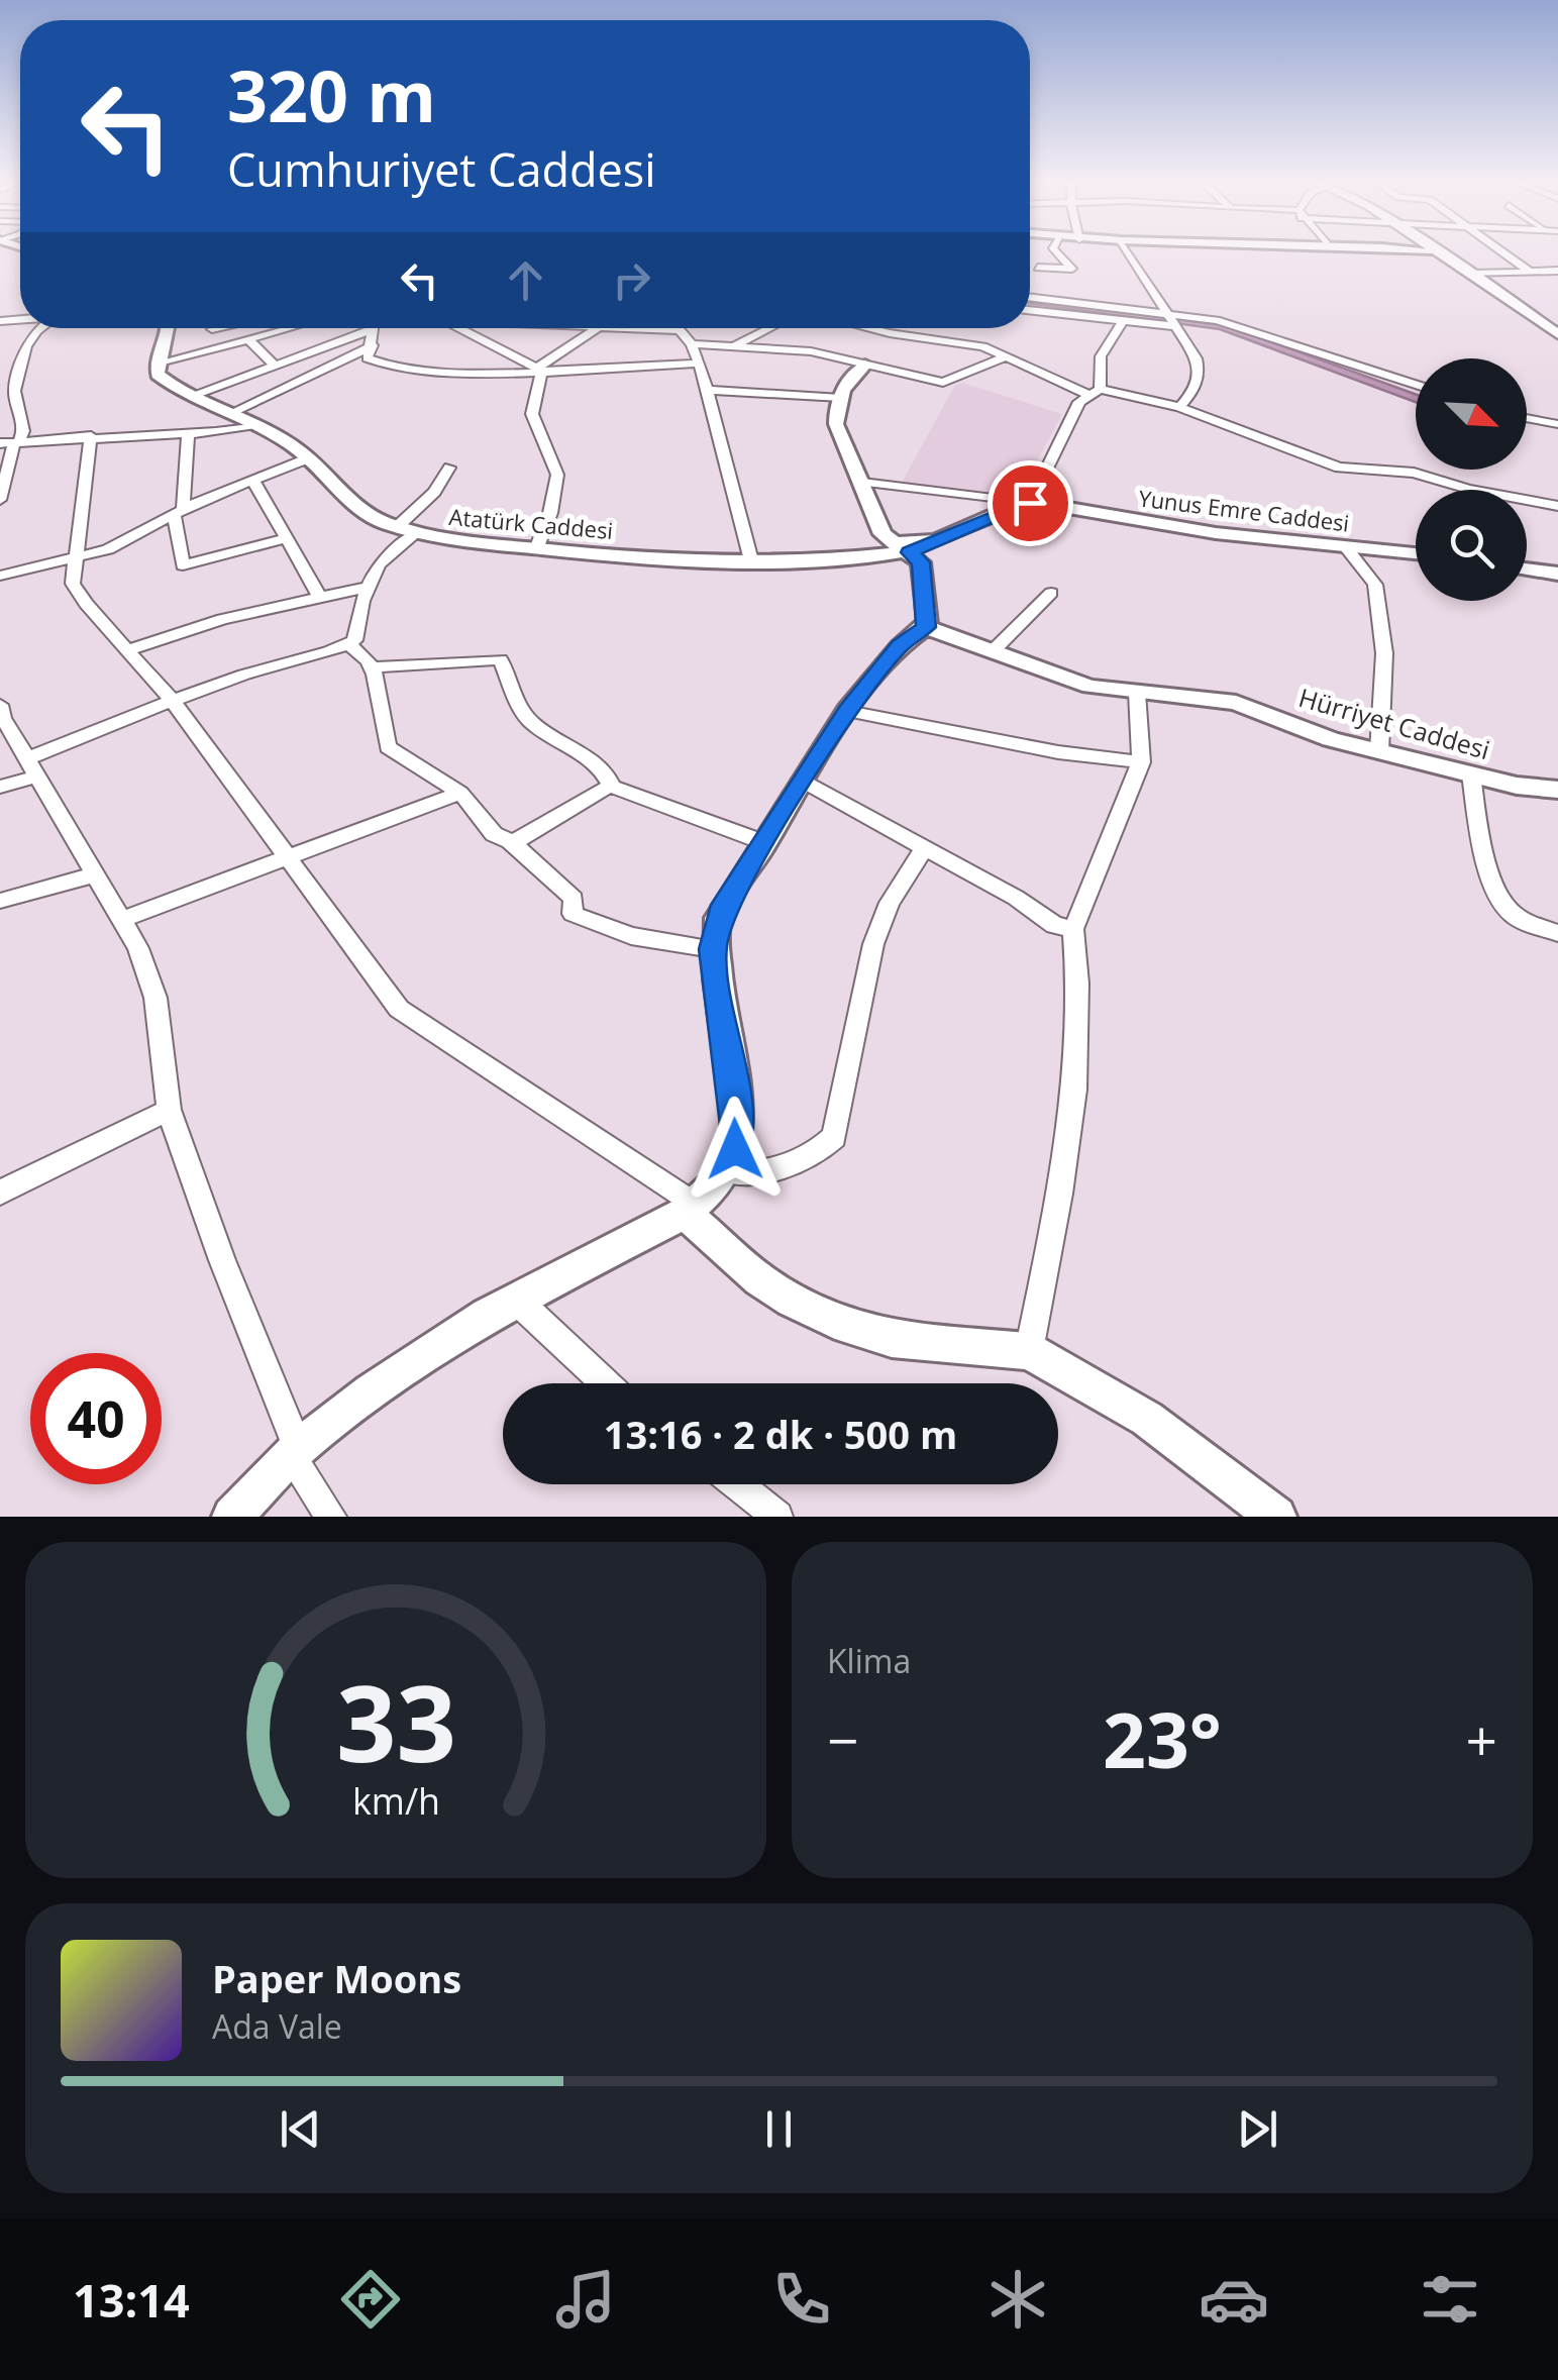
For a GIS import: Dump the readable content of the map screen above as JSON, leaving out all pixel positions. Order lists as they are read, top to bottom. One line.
{"streets":{"street":["Yunus Emre Caddesi","Atatürk Caddesi","Hürriyet Caddesi"]},"north":"bottom right","page":{"turn":["320 m","Cumhuriyet Caddesi"],"limit":"40","trip":"13:16 · 2 dk · 500 m","tile":"Klima","heat":["−","23°","+"],"song":["Paper Moons","Ada Vale"],"tabs":"13:14","gauge":["33","km/h"]}}
